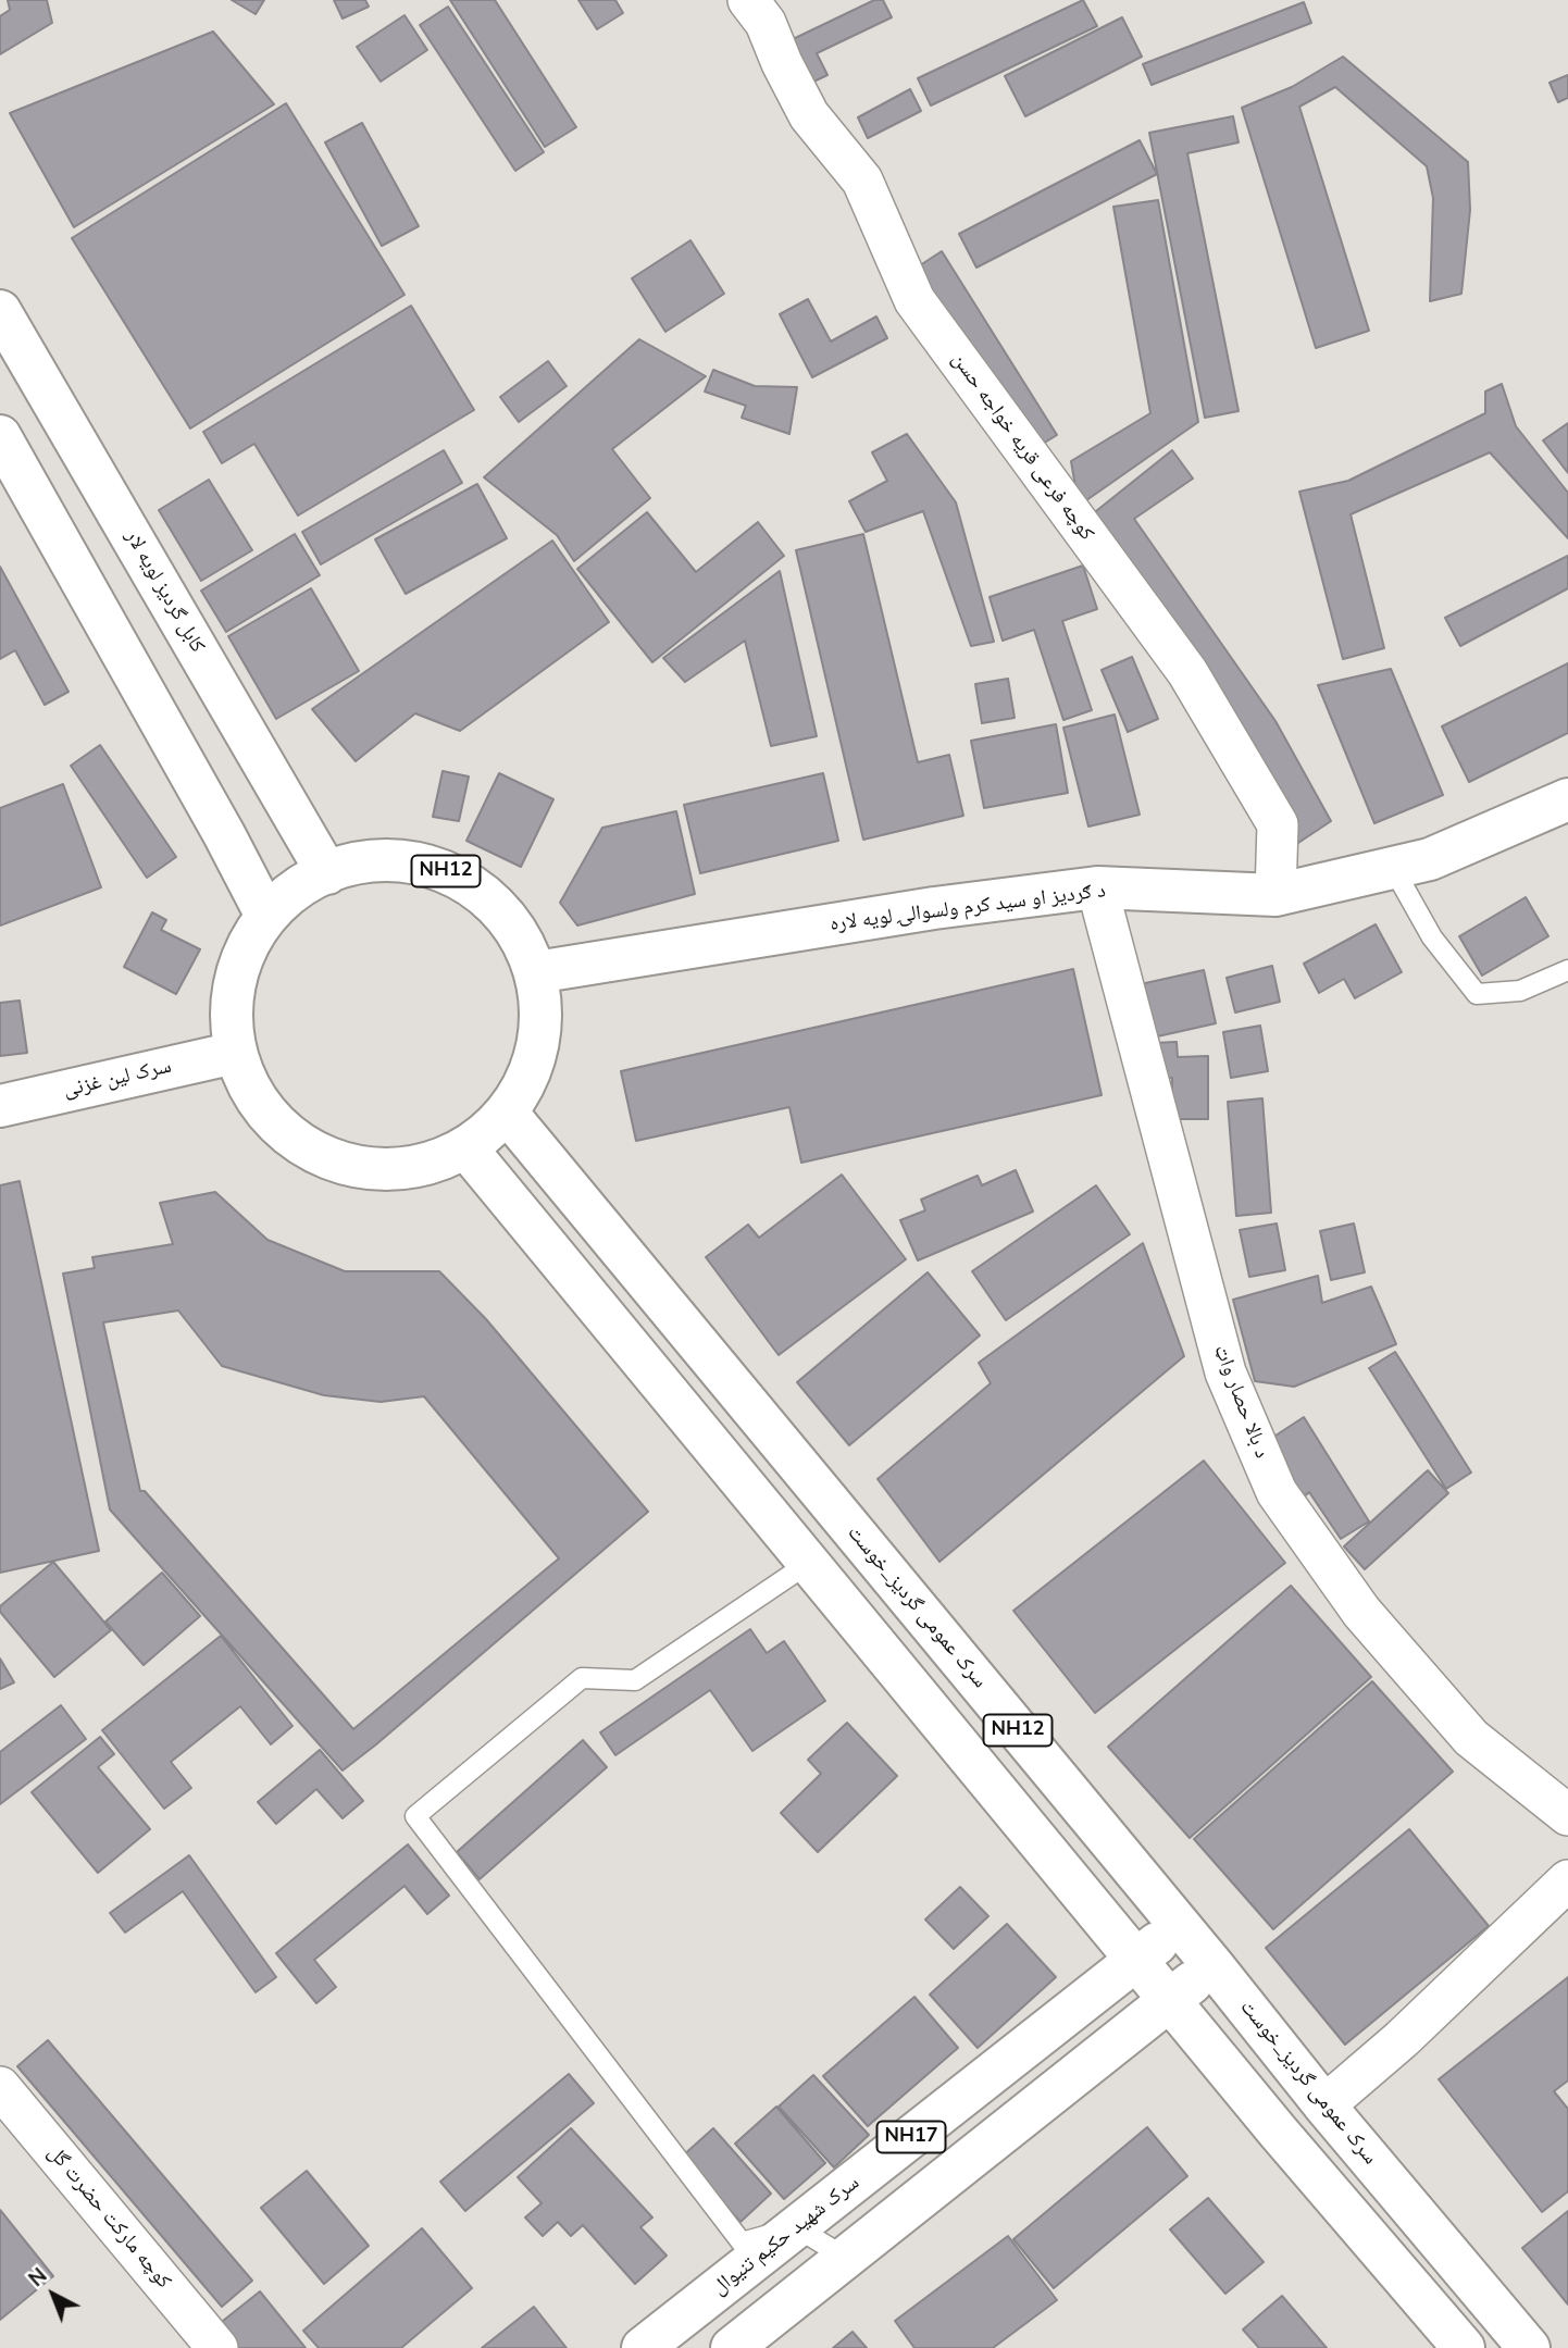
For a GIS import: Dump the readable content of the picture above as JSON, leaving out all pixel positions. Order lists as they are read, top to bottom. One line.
{"streets":{"main road":["کابل گردیز لویه لار","NH12","د ګردیز او سید کرم ولسوالۍ لویه لاره","سرک لین غزنی","سرک عمومی گردیز_خوست","NH17","سرک شهید حکیم تنیوال"],"street":["کوچه فرعی قریه خواجه حسن","د بالا حصار واټ","کوچه مارکت حضرت گل"]},"crossings":[["کوچه فرعی قریه خواجه حسن","د ګردیز او سید کرم ولسوالۍ لویه لاره"],["کابل گردیز لویه لار","NH12"],["NH12","د ګردیز او سید کرم ولسوالۍ لویه لاره"],["NH12","سرک لین غزنی"],["NH12","سرک عمومی گردیز_خوست"],["NH12","NH17"],["NH12","سرک شهید حکیم تنیوال"],["د ګردیز او سید کرم ولسوالۍ لویه لاره","د بالا حصار واټ"],["سرک عمومی گردیز_خوست","NH17"],["سرک عمومی گردیز_خوست","سرک شهید حکیم تنیوال"]],"north":"top left"}
